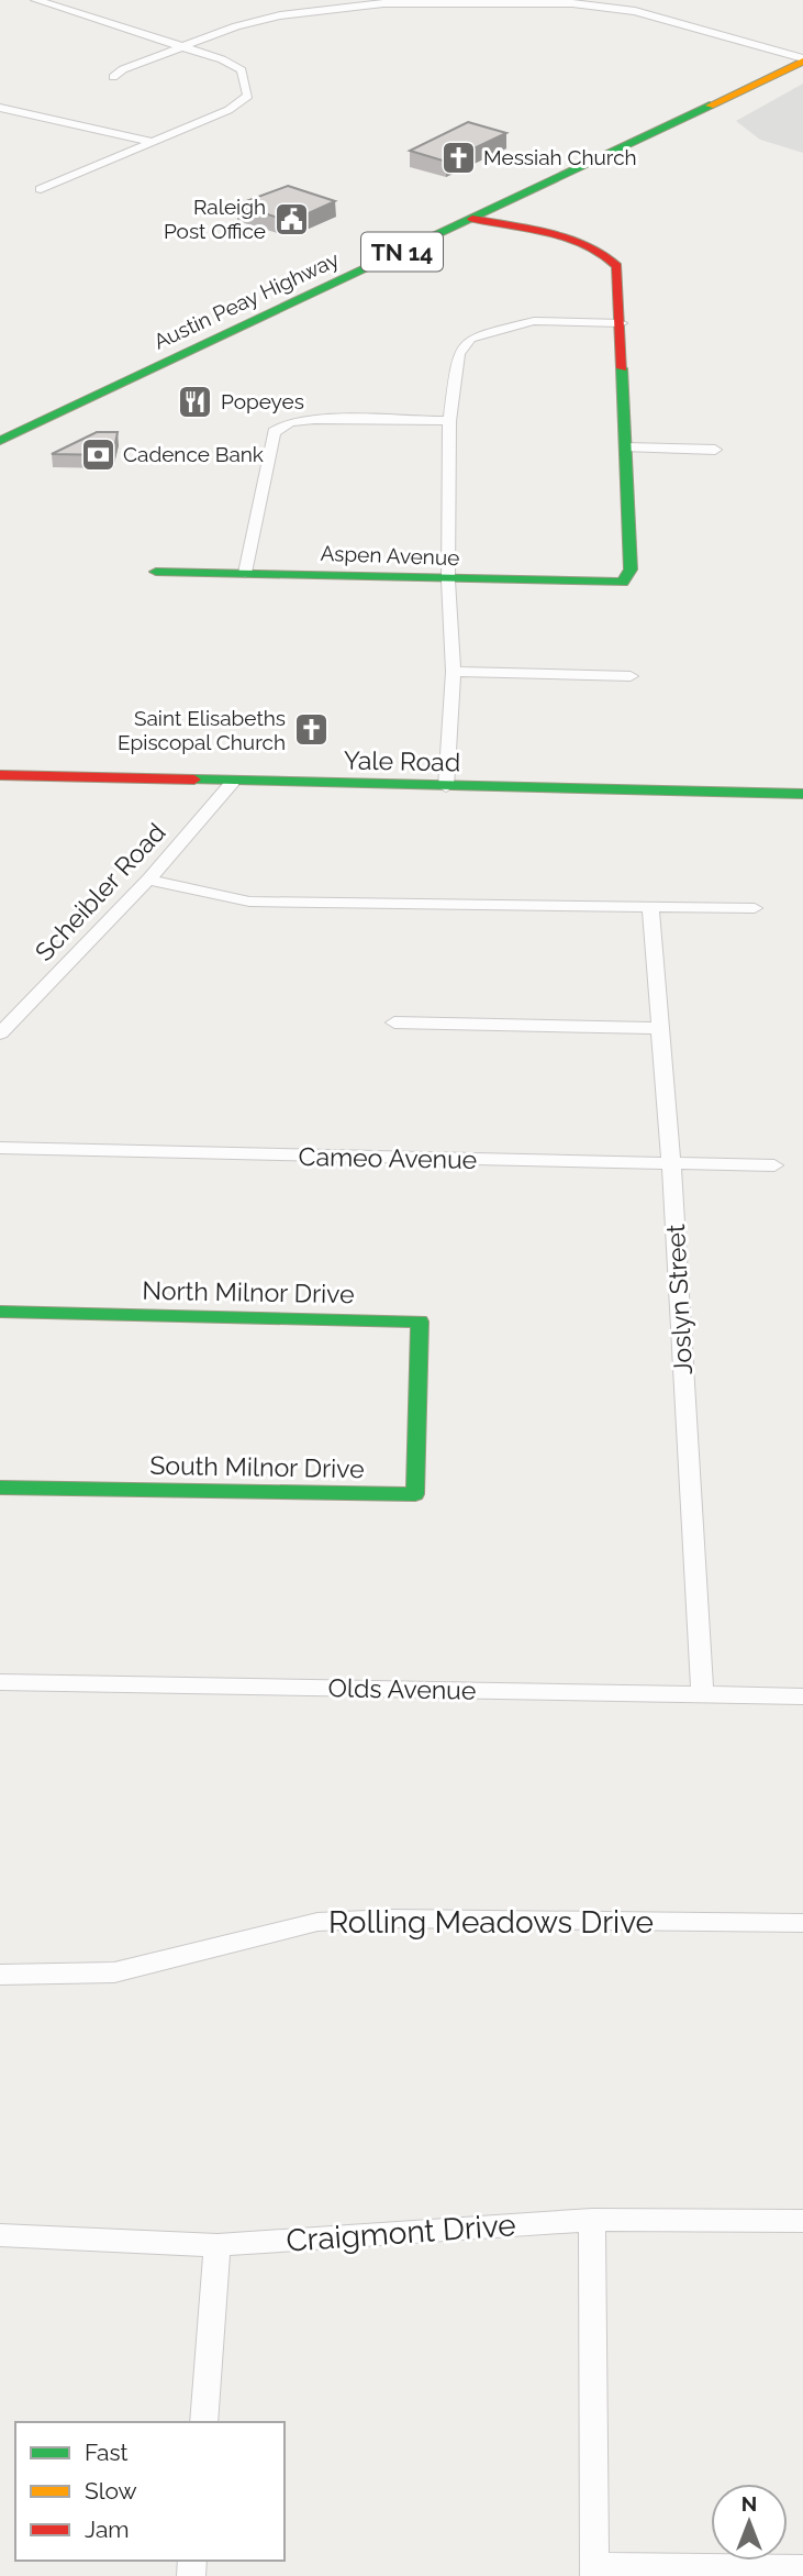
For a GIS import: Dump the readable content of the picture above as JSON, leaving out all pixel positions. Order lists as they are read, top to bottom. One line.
{"streets":{"street":["TN 14","Austin Peay Highway","Aspen Avenue","Yale Road","Scheibler Road","Cameo Avenue","North Milnor Drive","Joslyn Street","South Milnor Drive","Olds Avenue","Rolling Meadows Drive","Craigmont Drive"]},"crossings":[["Yale Road","Scheibler Road"],["Cameo Avenue","Joslyn Street"],["North Milnor Drive","South Milnor Drive"],["Joslyn Street","Olds Avenue"]],"places":{"church":["Messiah Church","Saint Elisabeths Episcopal Church"],"public building":["Raleigh Post Office"],"restaurant":["Popeyes"],"bank":["Cadence Bank"]},"legend":["Fast","Slow","Jam"],"north":"top"}
